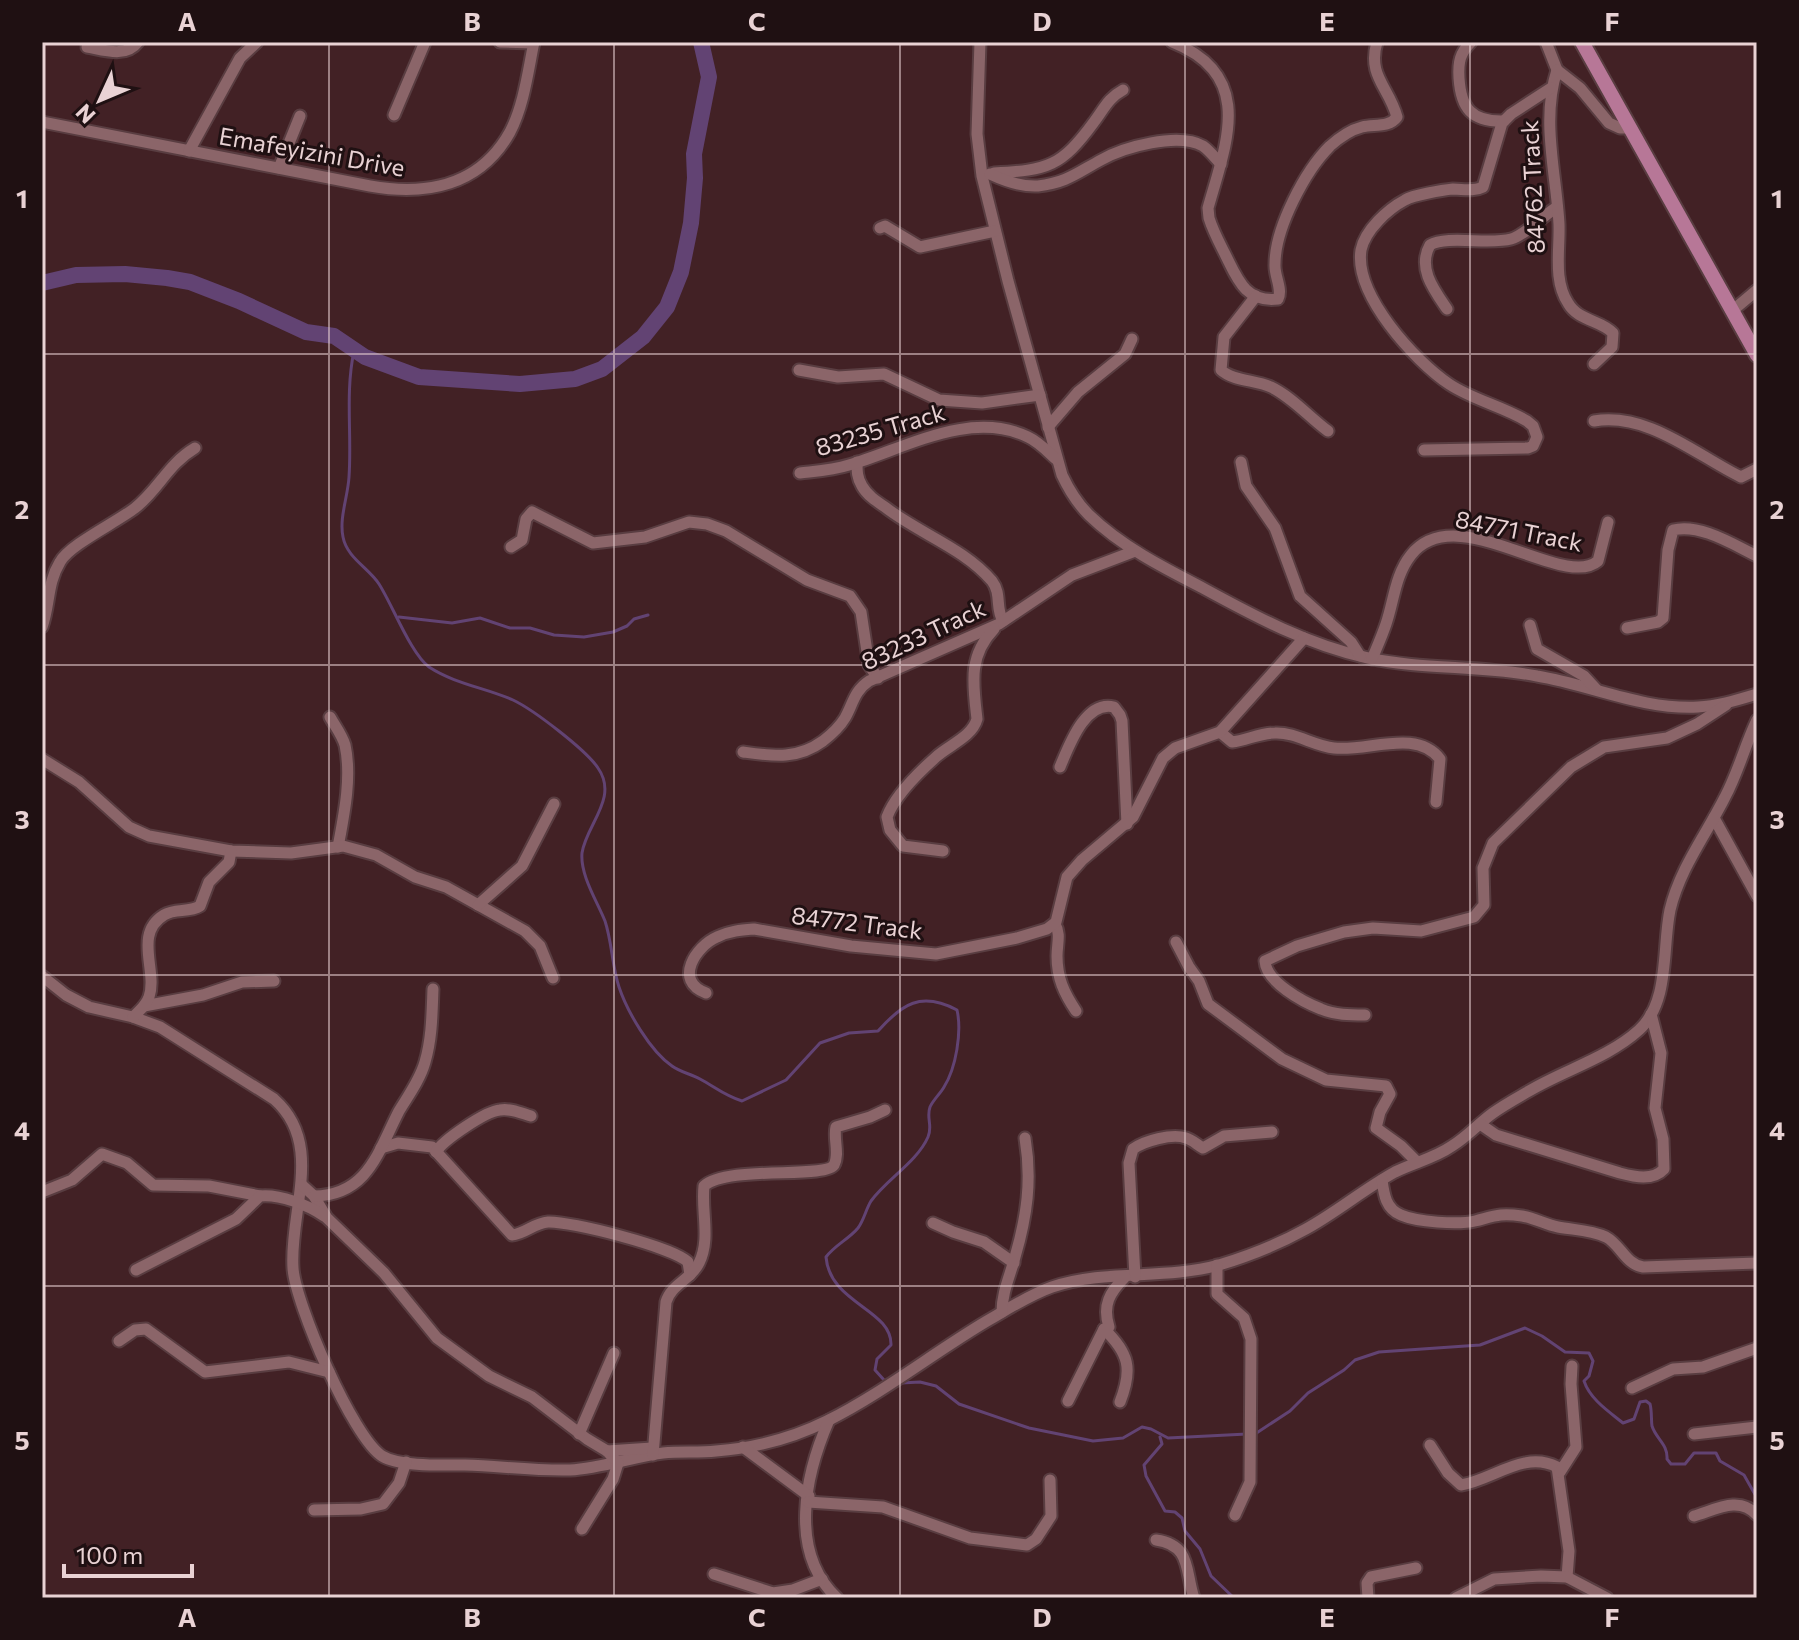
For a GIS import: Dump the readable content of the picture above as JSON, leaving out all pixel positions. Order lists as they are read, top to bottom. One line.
{"streets":{"street":["Emafeyizini Drive","84762 Track","83235 Track","84771 Track","83233 Track","84772 Track"]},"scale_bar":"100 m","north":"bottom left","grid":{"columns":["A","B","C","D","E","F"],"rows":["1","2","3","4","5"]}}
